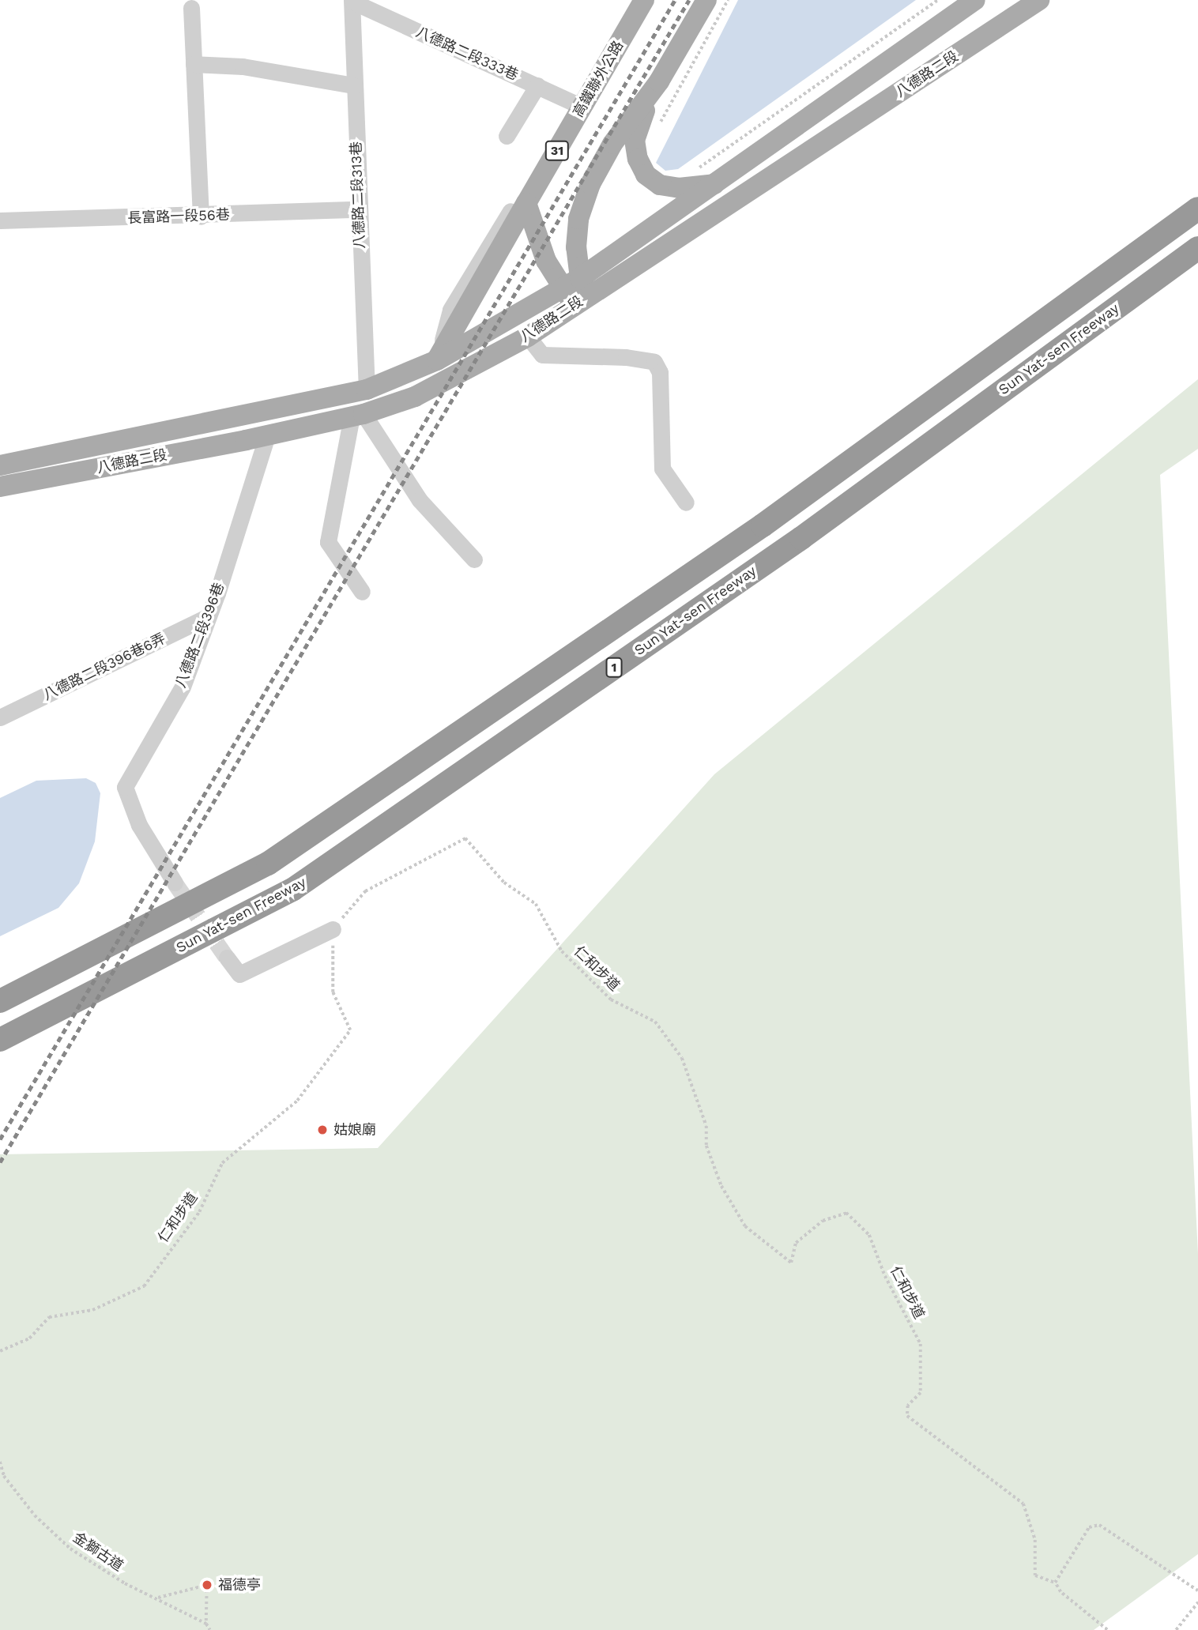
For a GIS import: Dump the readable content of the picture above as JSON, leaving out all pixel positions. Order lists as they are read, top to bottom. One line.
{"streets":{"highway":["Sun Yat-sen Freeway","1"],"main road":["八德路二段","高鐵聯外公路","31"],"lane":["八德路二段333巷","八德路二段313巷","長富路一段56巷","八德路二段396巷","八德路二段396巷6弄"],"path":["仁和步道","金獅古道"]},"crossings":[["八德路二段333巷","高鐵聯外公路"],["八德路二段333巷","八德路二段313巷"],["八德路二段","31"],["八德路二段","八德路二段313巷"],["八德路二段","八德路二段396巷"],["高鐵聯外公路","31"],["八德路二段313巷","長富路一段56巷"],["八德路二段396巷","八德路二段396巷6弄"]],"places":["姑娘廟","福德亭"]}
